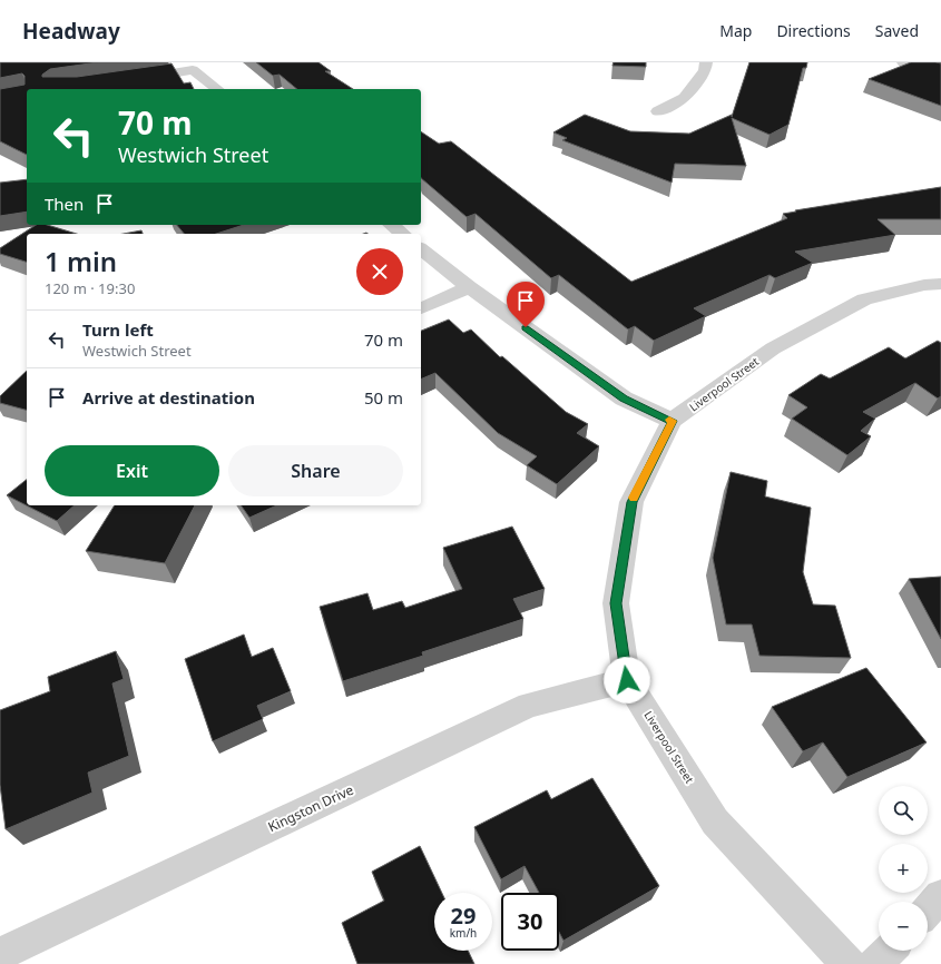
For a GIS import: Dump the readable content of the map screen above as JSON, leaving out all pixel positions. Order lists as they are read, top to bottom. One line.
{"streets":{"street":["Liverpool Street","Kingston Drive"]},"crossings":[["Liverpool Street","Kingston Drive"]],"page":{"header":"Headway","nav":["Map","Directions","Saved"],"turn":["70 m","Westwich Street"],"then":"Then","heading":["1 min","120 m · 19:30"],"list":[{"name":"Turn left","note":"Westwich Street","value":"70 m"},{"name":"Arrive at destination","value":"50 m"}],"buttons":["Exit","Share"],"map_buttons":["+","−"],"speed":"29 km/h","limit":"30"}}
